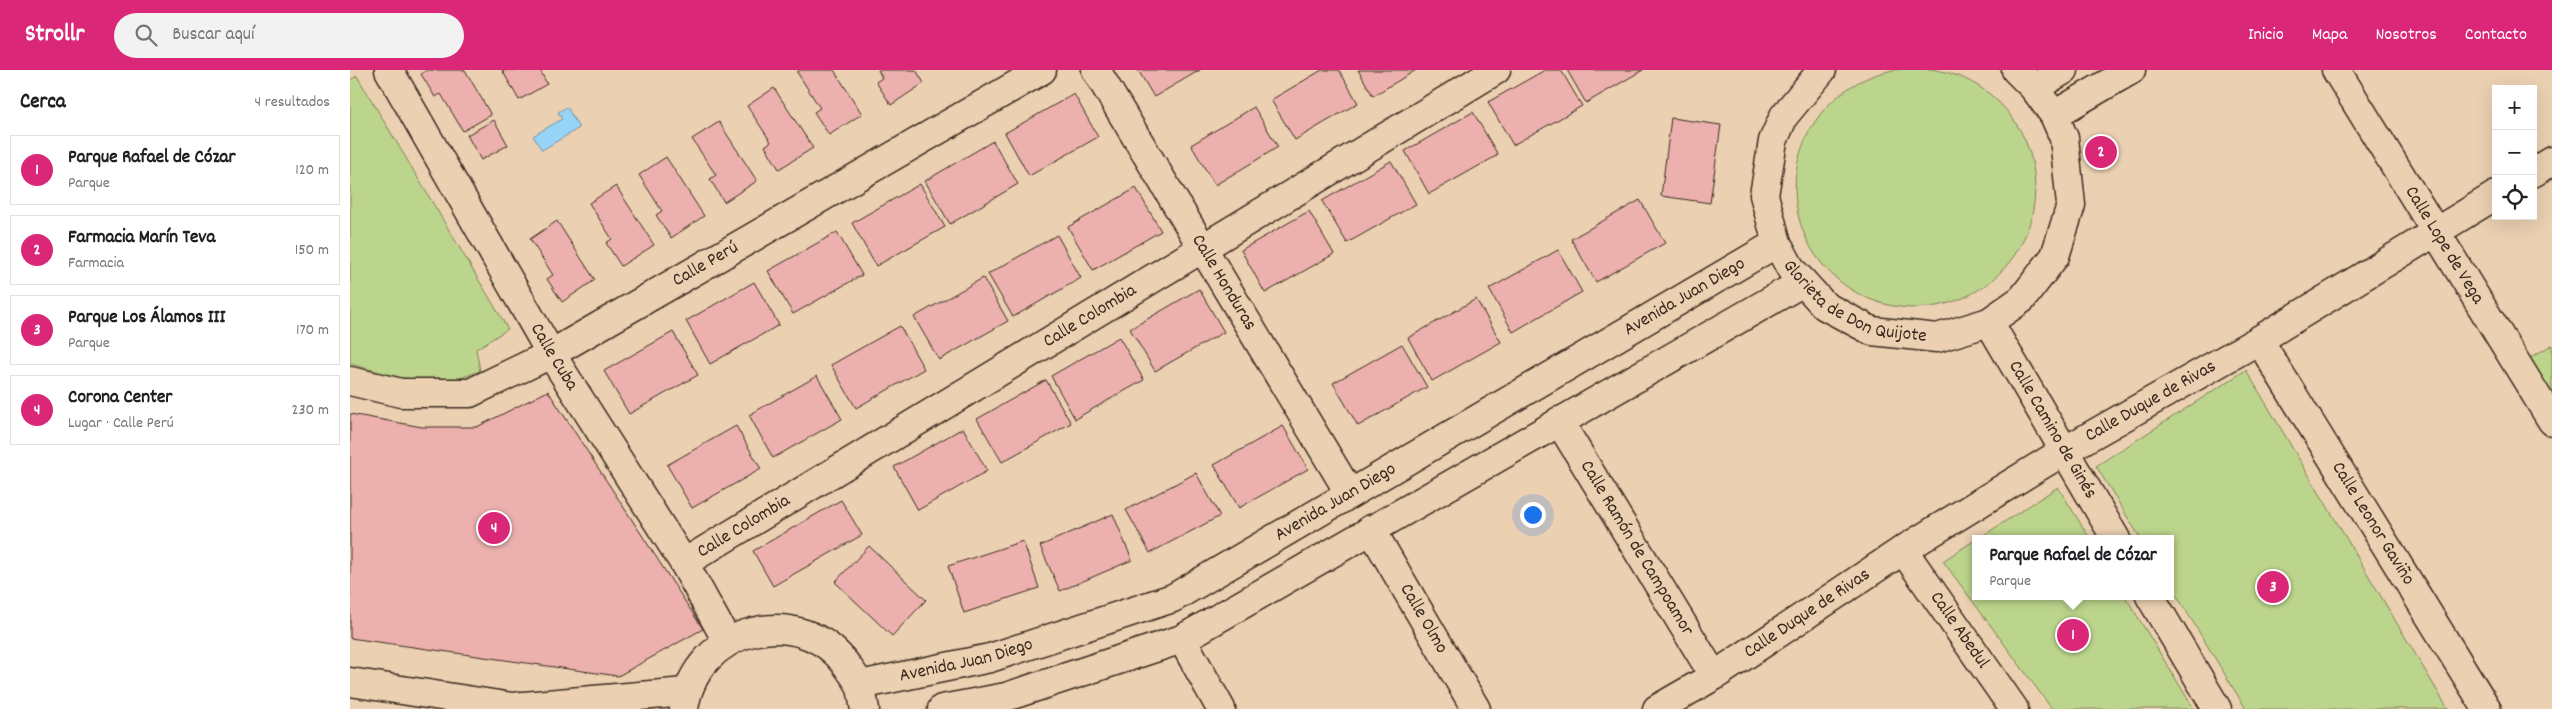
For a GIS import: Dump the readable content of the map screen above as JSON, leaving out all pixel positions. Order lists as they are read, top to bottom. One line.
{"streets":{"street":["Calle Lope de Vega","Calle Perú","Calle Honduras","Glorieta de Don Quijote","Avenida Juan Diego","Calle Colombia","Calle Cuba","Calle Duque de Rivas","Calle Camino de Ginés","Calle Leonor Gaviño","Calle Ramón de Campoamor","Calle Olmo","Calle Abedul"]},"crossings":[["Calle Lope de Vega","Calle Duque de Rivas"],["Calle Perú","Calle Cuba"],["Calle Honduras","Avenida Juan Diego"],["Calle Honduras","Calle Colombia"],["Glorieta de Don Quijote","Avenida Juan Diego"],["Glorieta de Don Quijote","Calle Camino de Ginés"],["Calle Colombia","Calle Cuba"],["Calle Duque de Rivas","Calle Camino de Ginés"],["Calle Duque de Rivas","Calle Leonor Gaviño"],["Calle Duque de Rivas","Calle Ramón de Campoamor"],["Calle Duque de Rivas","Calle Abedul"]],"page":{"header":"Strollr","search":"Buscar aquí","nav":["Inicio","Mapa","Nosotros","Contacto"],"heading":["Cerca","4 resultados"],"map_buttons":["+","−"],"pins":["2","4","3","1"],"list":[{"mark":"1","name":"Parque Rafael de Cózar","note":"Parque","value":"120 m"},{"mark":"2","name":"Farmacia Marín Teva","note":"Farmacia","value":"150 m"},{"mark":"3","name":"Parque Los Álamos III","note":"Parque","value":"170 m"},{"mark":"4","name":"Corona Center","note":"Lugar · Calle Perú","value":"230 m"}],"popup":["Parque Rafael de Cózar","Parque"]}}
